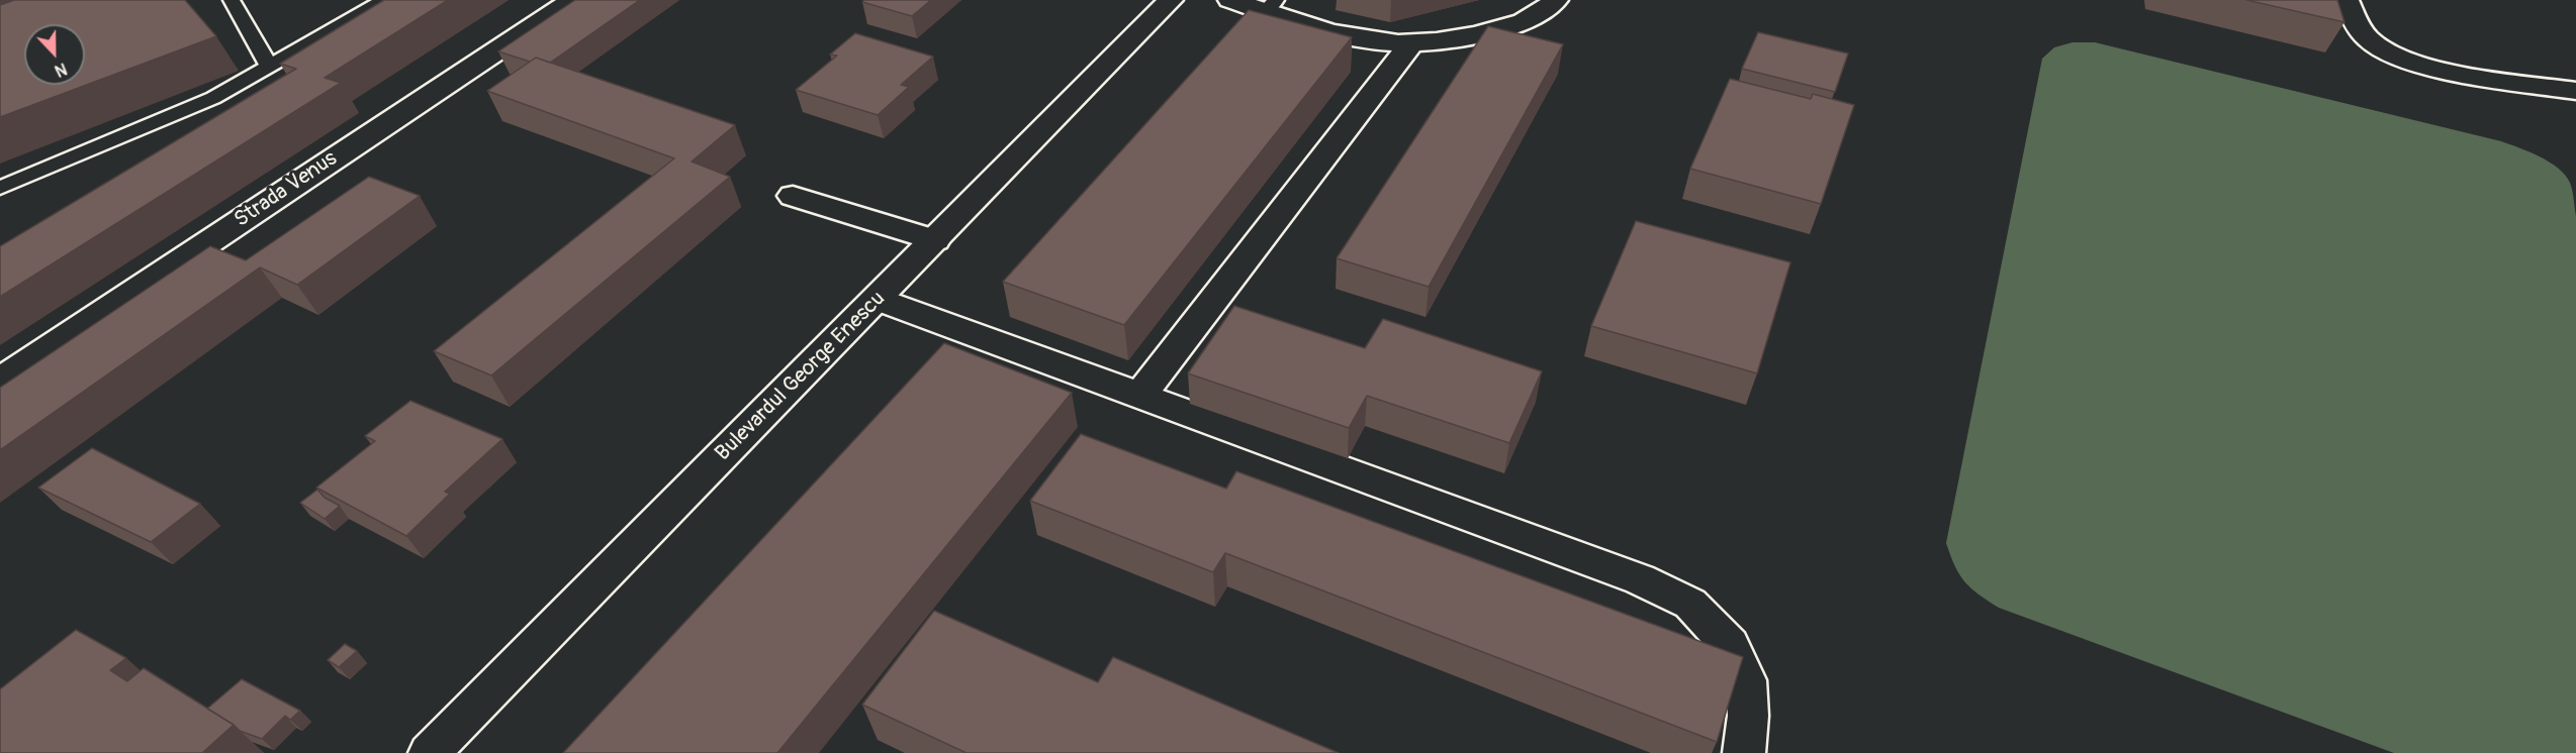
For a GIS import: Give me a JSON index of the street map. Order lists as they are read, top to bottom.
{
  "streets": {
    "street": ["Strada Venus", "Bulevardul George Enescu"]
  },
  "north": "bottom"
}
